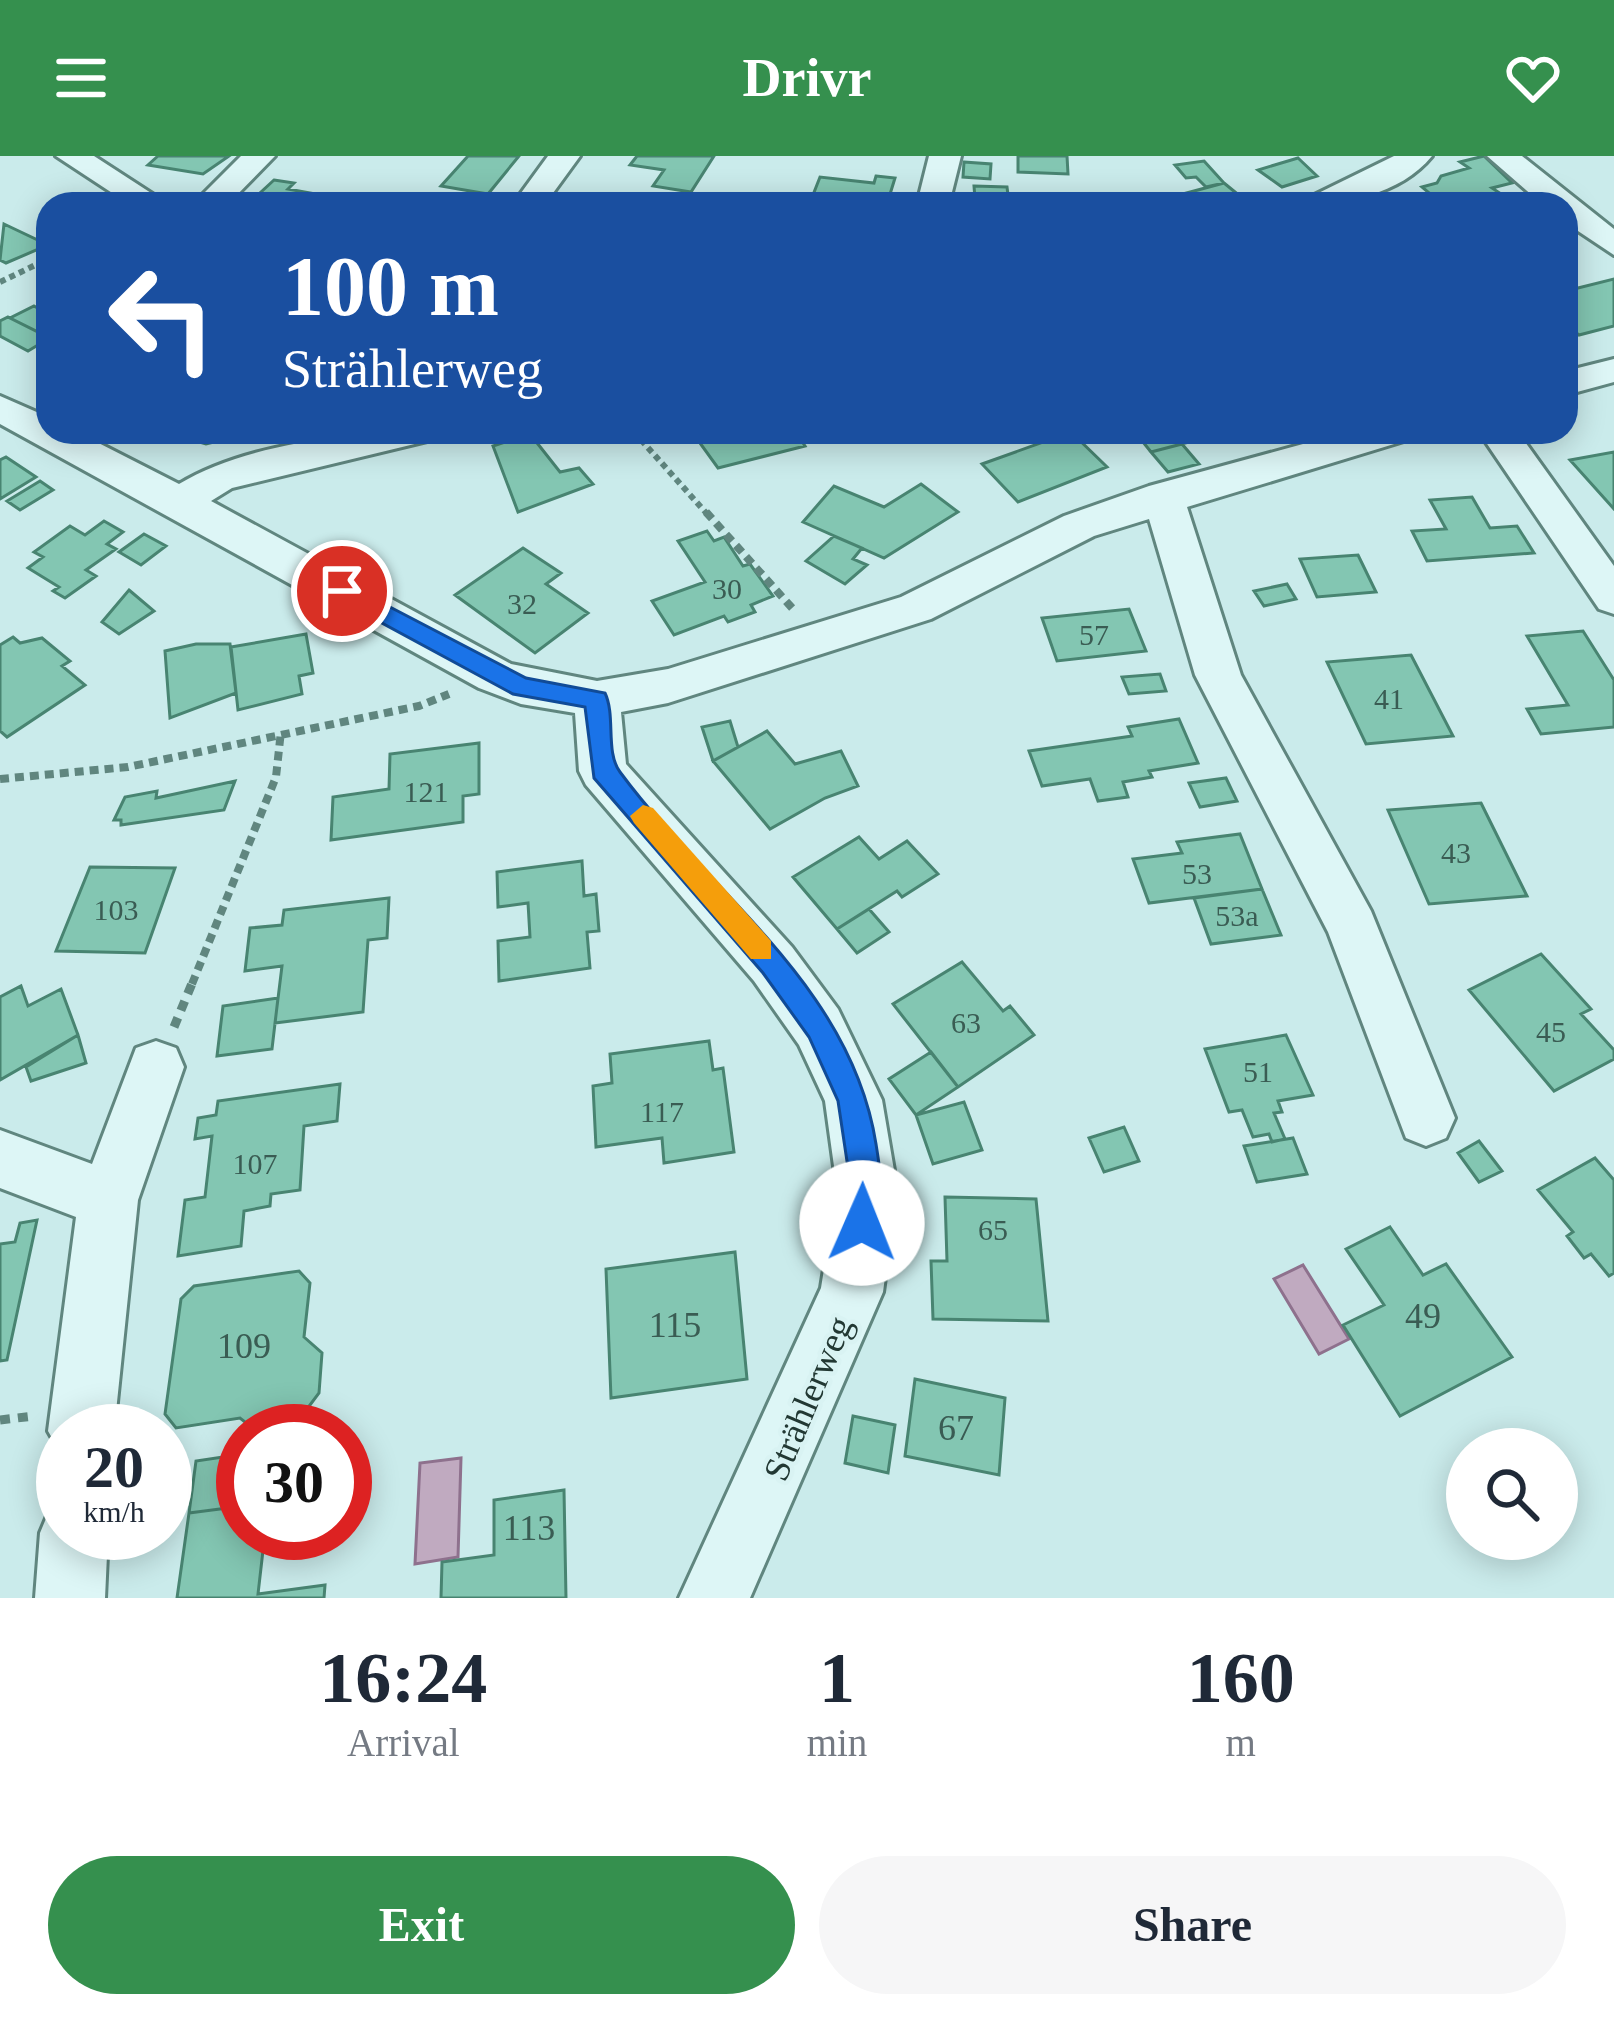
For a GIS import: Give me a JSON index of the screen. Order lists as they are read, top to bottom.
{
  "streets": {
    "street": ["Strählerweg"]
  },
  "house_numbers": [
    "30",
    "32",
    "57",
    "41",
    "121",
    "43",
    "53",
    "103",
    "53a",
    "63",
    "45",
    "51",
    "117",
    "107",
    "65",
    "49",
    "115",
    "109",
    "67",
    "113"
  ],
  "page": {
    "header": "Drivr",
    "turn": ["100 m", "Strählerweg"],
    "speed": "20 km/h",
    "limit": "30",
    "eta": [
      "16:24",
      "Arrival",
      "1",
      "min",
      "160",
      "m"
    ],
    "buttons": ["Exit", "Share"]
  }
}
